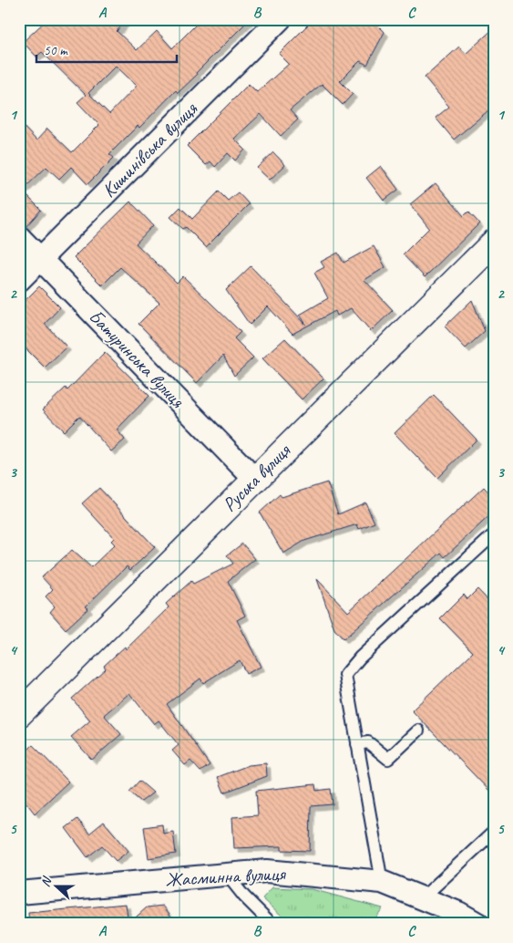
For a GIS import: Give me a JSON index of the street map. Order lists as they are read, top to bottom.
{
  "streets": {
    "main road": ["Руська вулиця"],
    "street": ["Кишинівська вулиця", "Батуринська вулиця", "Жасминна вулиця"]
  },
  "crossings": [
    ["Кишинівська вулиця", "Батуринська вулиця"],
    ["Батуринська вулиця", "Руська вулиця"]
  ],
  "scale_bar": "50 m",
  "north": "left",
  "grid": {
    "columns": ["A", "B", "C"],
    "rows": [
      "1",
      "2",
      "3",
      "4",
      "5"
    ]
  }
}
